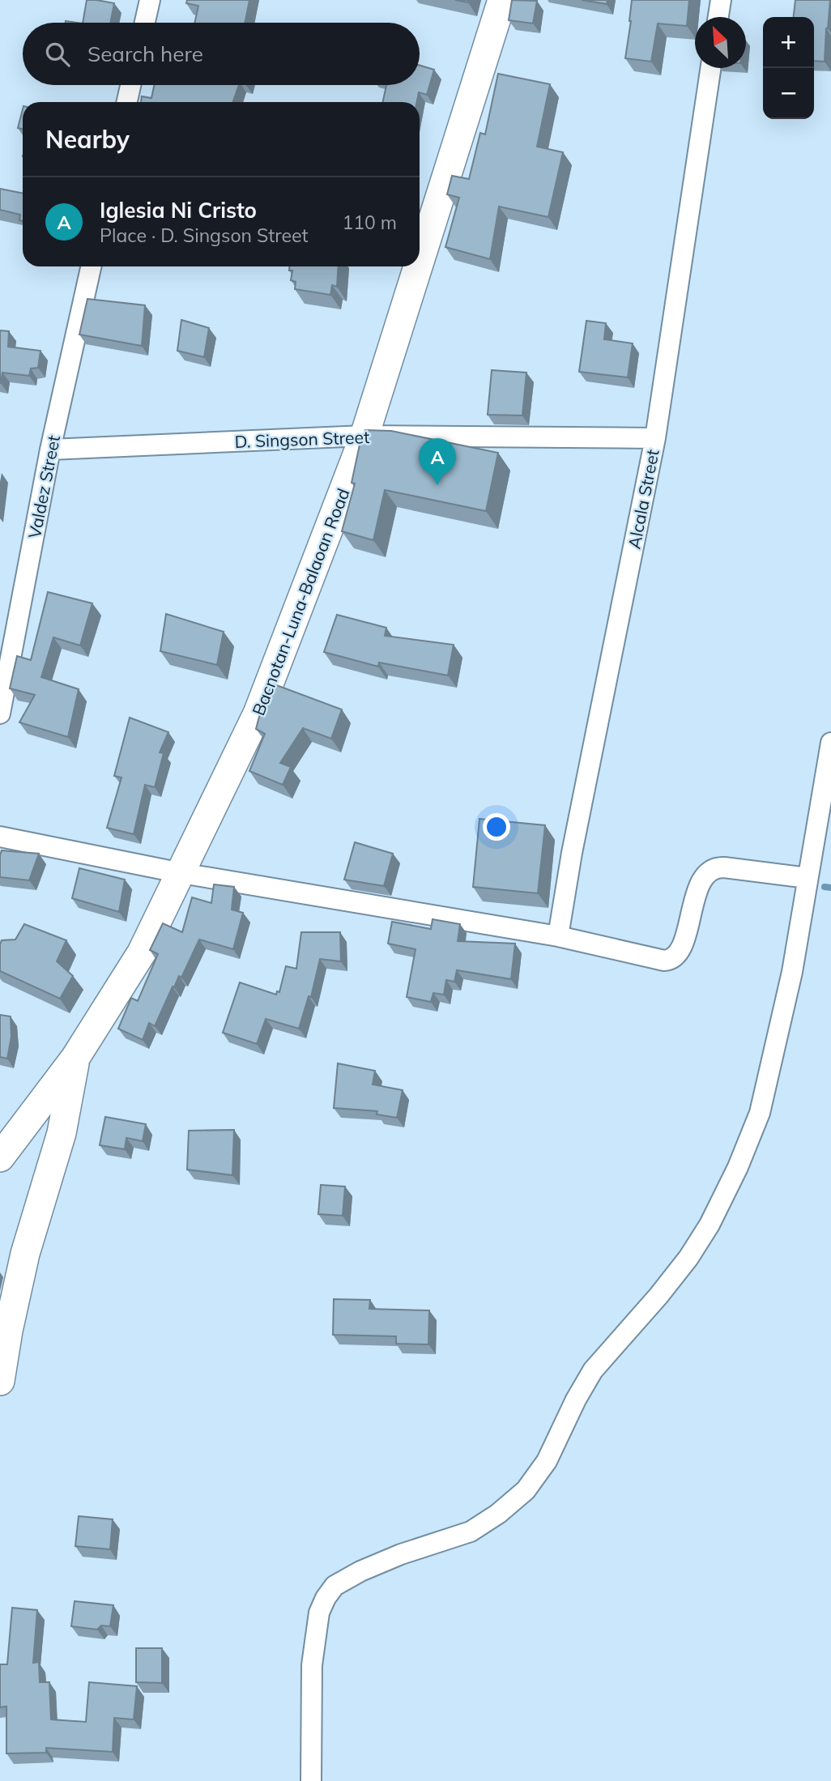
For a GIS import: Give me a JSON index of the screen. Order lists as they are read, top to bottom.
{
  "streets": {
    "main road": ["Bacnotan-Luna-Balaoan Road"],
    "street": ["D. Singson Street", "Valdez Street", "Alcala Street"]
  },
  "crossings": [
    ["D. Singson Street", "Valdez Street"],
    ["D. Singson Street", "Alcala Street"],
    ["D. Singson Street", "Bacnotan-Luna-Balaoan Road"]
  ],
  "north": "top left",
  "page": {
    "map_buttons": ["+", "−"],
    "search": "Search here",
    "heading": "Nearby",
    "list": [
      {
        "mark": "A",
        "name": "Iglesia Ni Cristo",
        "note": "Place · D. Singson Street",
        "value": "110 m"
      }
    ],
    "pins": "A"
  }
}
